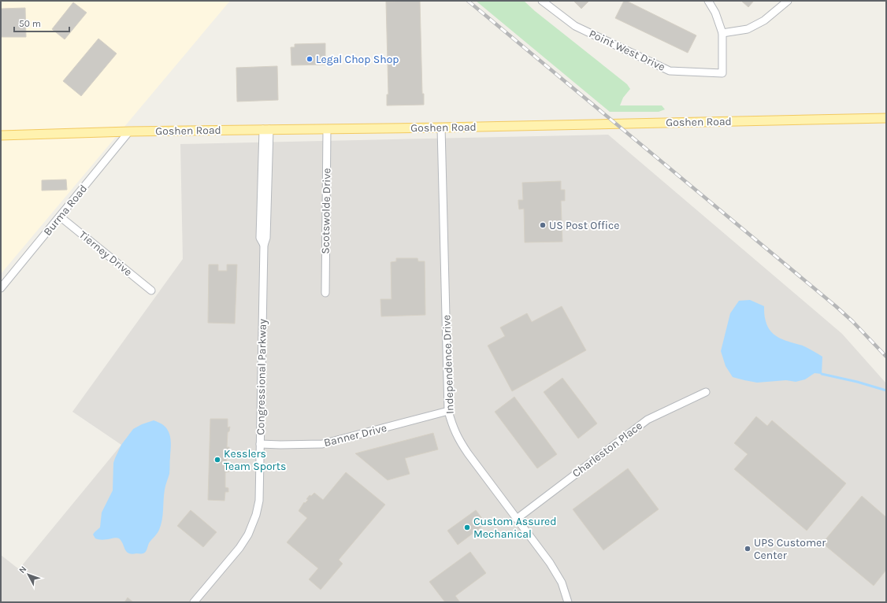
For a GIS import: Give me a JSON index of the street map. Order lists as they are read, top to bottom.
{
  "streets": {
    "main road": ["Goshen Road"],
    "street": [
      "Point West Drive",
      "Burma Road",
      "Scotswolde Drive",
      "Tierney Drive",
      "Independence Drive",
      "Congressional Parkway",
      "Banner Drive",
      "Charleston Place"
    ]
  },
  "crossings": [
    ["Goshen Road", "Burma Road"],
    ["Goshen Road", "Scotswolde Drive"],
    ["Goshen Road", "Independence Drive"],
    ["Goshen Road", "Congressional Parkway"],
    ["Burma Road", "Tierney Drive"],
    ["Independence Drive", "Banner Drive"],
    ["Independence Drive", "Charleston Place"],
    ["Congressional Parkway", "Banner Drive"]
  ],
  "places": [
    "Legal Chop Shop",
    "US Post Office",
    "Kesslers Team Sports",
    "Custom Assured Mechanical",
    "UPS Customer Center"
  ],
  "scale_bar": "50 m",
  "north": "top left"
}
